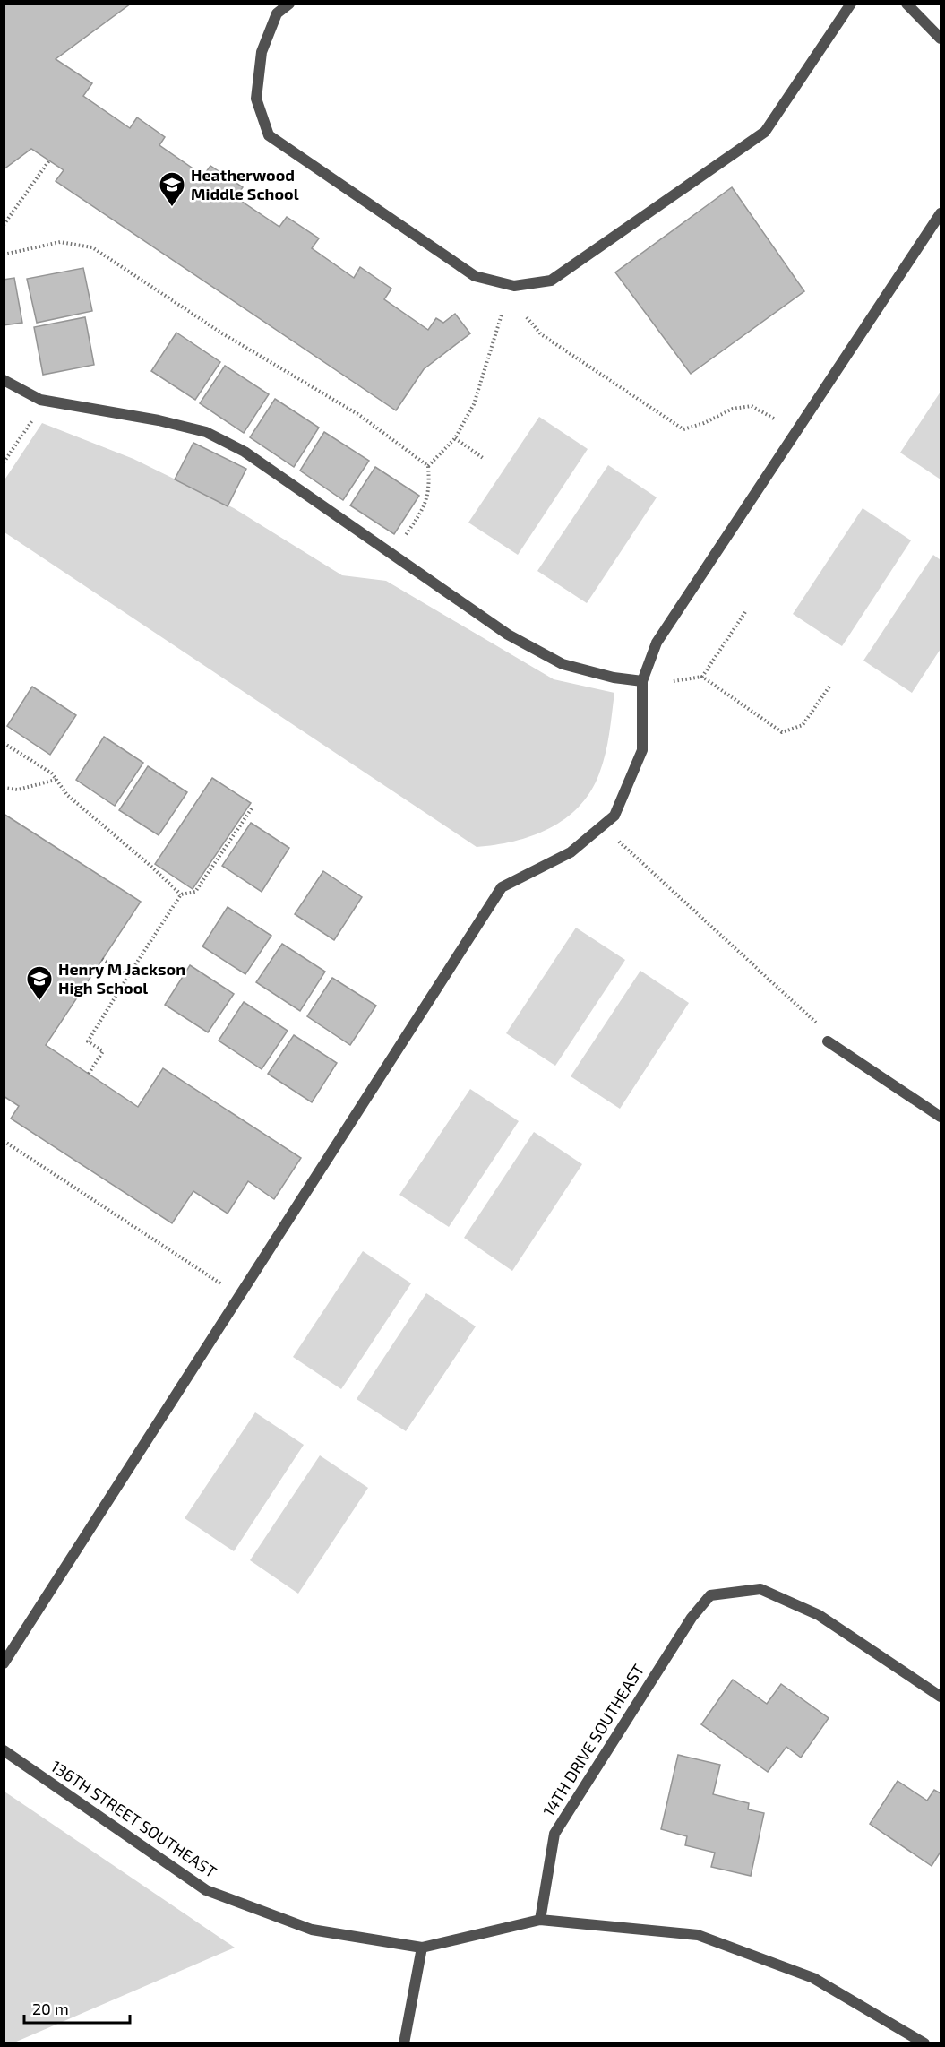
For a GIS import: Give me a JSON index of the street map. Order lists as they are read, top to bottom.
{
  "streets": {
    "street": ["14TH DRIVE SOUTHEAST", "136TH STREET SOUTHEAST"]
  },
  "crossings": [
    ["14TH DRIVE SOUTHEAST", "136TH STREET SOUTHEAST"]
  ],
  "places": {
    "school or university": ["Heatherwood Middle School", "Henry M Jackson High School"]
  },
  "scale_bar": "20 m"
}
